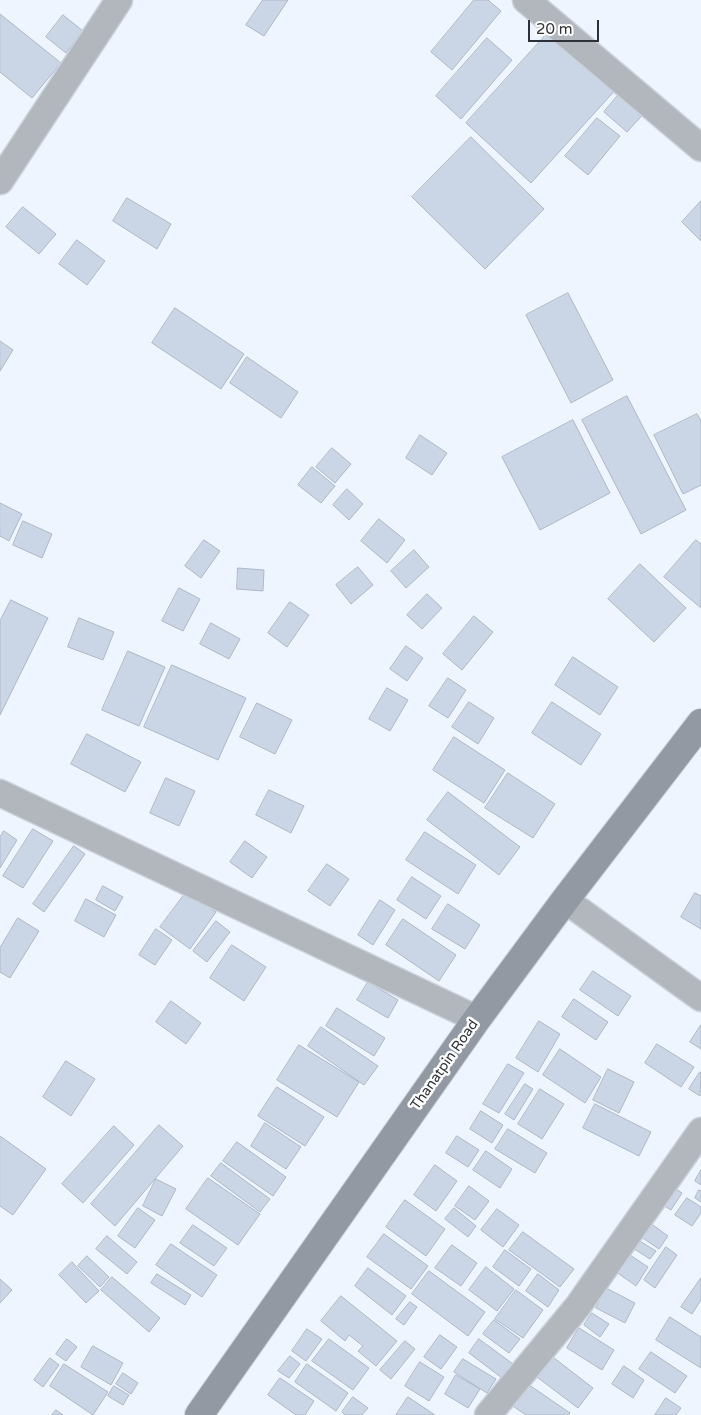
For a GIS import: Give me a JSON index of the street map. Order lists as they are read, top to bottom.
{
  "streets": {
    "main road": ["Thanatpin Road"]
  },
  "scale_bar": "20 m"
}
